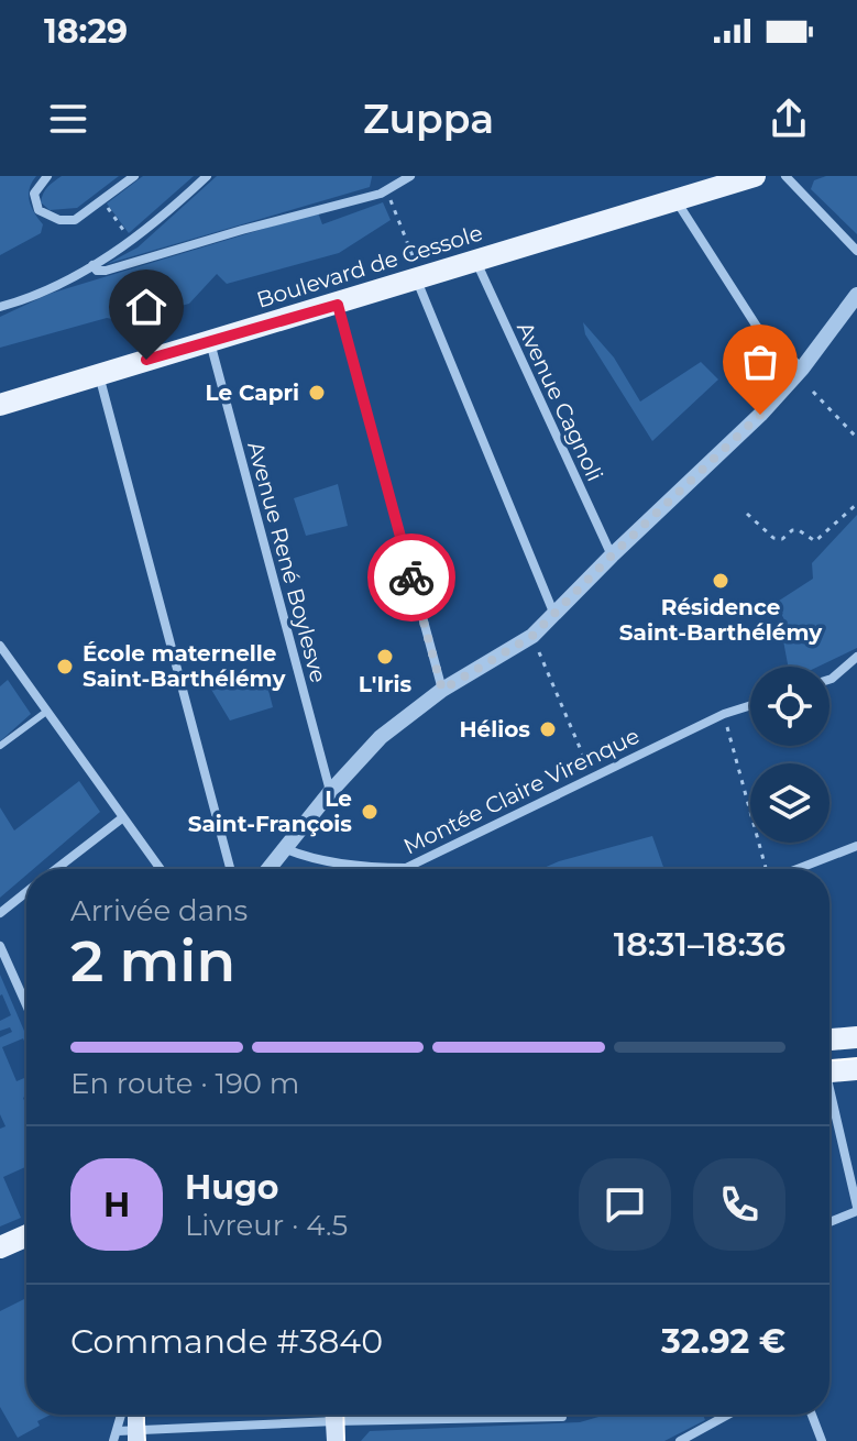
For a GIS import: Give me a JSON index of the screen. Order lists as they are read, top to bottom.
{
  "streets": {
    "main road": ["Boulevard de Cessole"],
    "street": ["Avenue Cagnoli", "Avenue René Boylesve", "Montée Claire Virenque"]
  },
  "crossings": [
    ["Boulevard de Cessole", "Avenue Cagnoli"],
    ["Boulevard de Cessole", "Avenue René Boylesve"]
  ],
  "places": [
    "Le Capri",
    "Résidence Saint-Barthélémy",
    "L'Iris",
    "École maternelle Saint-Barthélémy",
    "Hélios",
    "Le Saint-François"
  ],
  "page": {
    "status": "18:29",
    "header": "Zuppa",
    "heading": ["2 min", "Arrivée dans", "18:31–18:36"],
    "panel": [
      "Hugo",
      "Livreur · 4.5",
      "Commande #3840",
      "32.92 €"
    ],
    "bar": "En route · 190 m",
    "round": "H"
  }
}
